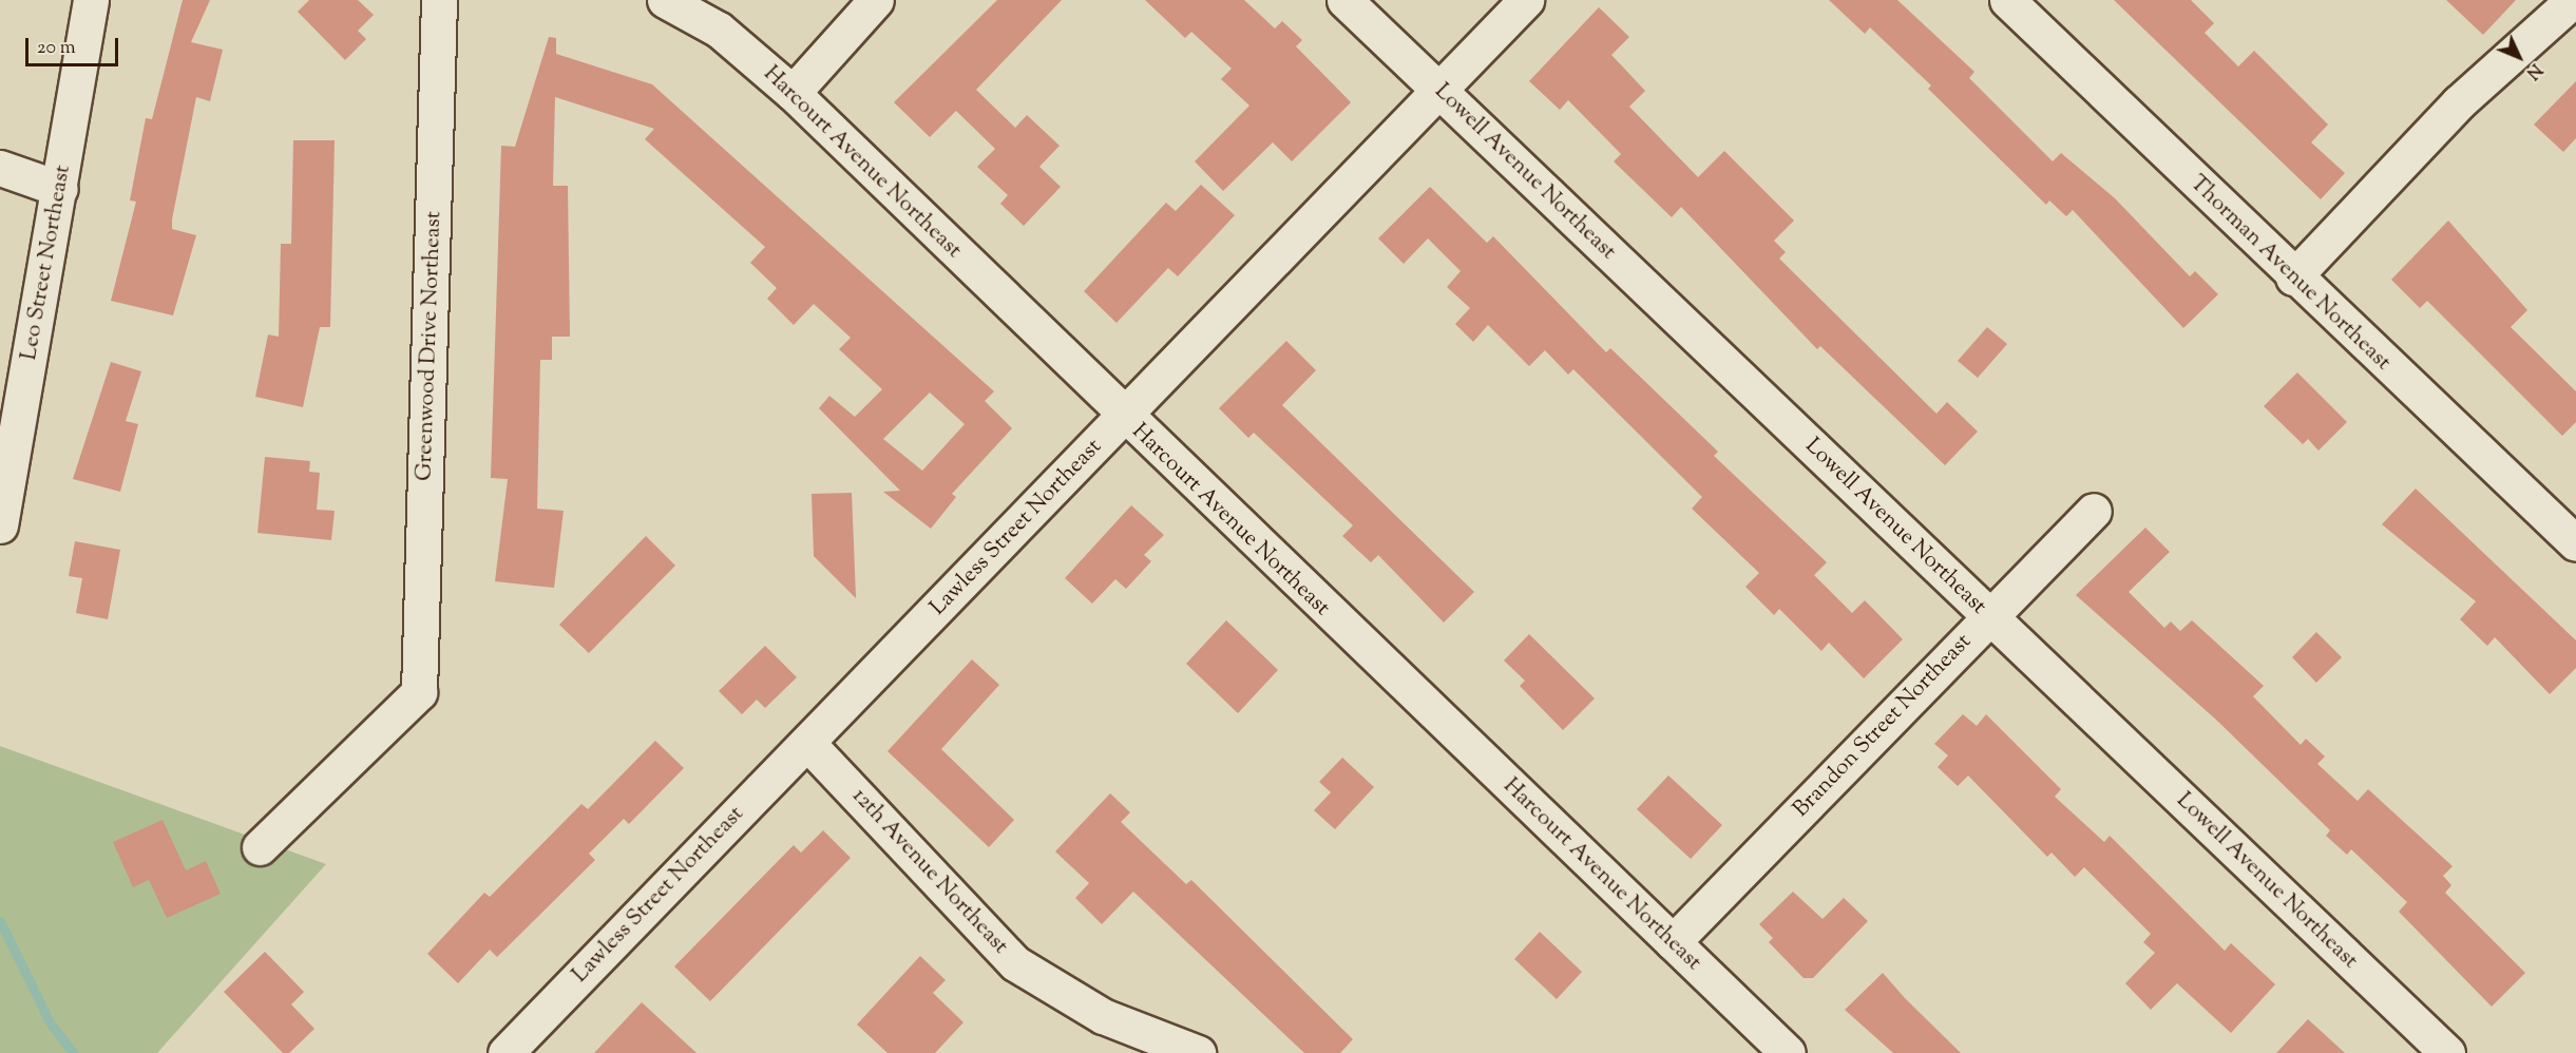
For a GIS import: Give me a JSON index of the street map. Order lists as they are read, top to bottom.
{
  "streets": {
    "street": [
      "Harcourt Avenue Northeast",
      "Lowell Avenue Northeast",
      "Leo Street Northeast",
      "Thorman Avenue Northeast",
      "Greenwood Drive Northeast",
      "Lawless Street Northeast",
      "Brandon Street Northeast",
      "12th Avenue Northeast"
    ]
  },
  "crossings": [
    ["Harcourt Avenue Northeast", "Lawless Street Northeast"],
    ["Harcourt Avenue Northeast", "Brandon Street Northeast"],
    ["Lowell Avenue Northeast", "Lawless Street Northeast"],
    ["Lowell Avenue Northeast", "Brandon Street Northeast"],
    ["Lawless Street Northeast", "12th Avenue Northeast"]
  ],
  "scale_bar": "20 m",
  "north": "bottom right"
}
